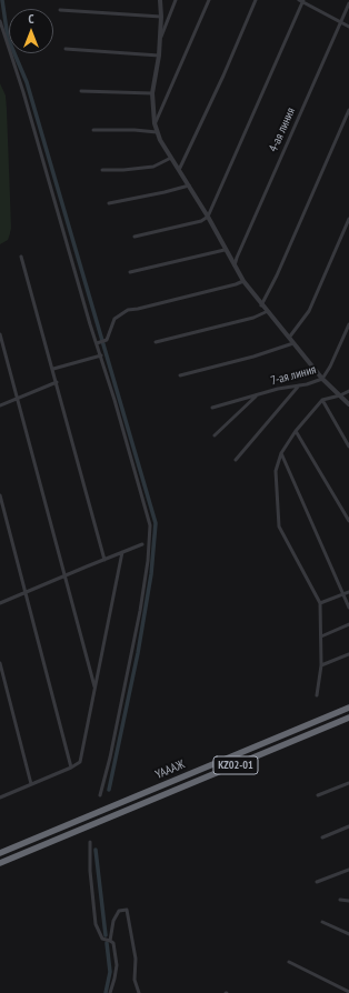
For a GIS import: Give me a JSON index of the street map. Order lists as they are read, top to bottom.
{
  "streets": {
    "highway": ["KZ02-01", "ҮАААЖ"],
    "street": ["4-ая линия", "7-ая линия"]
  },
  "north": "top"
}
